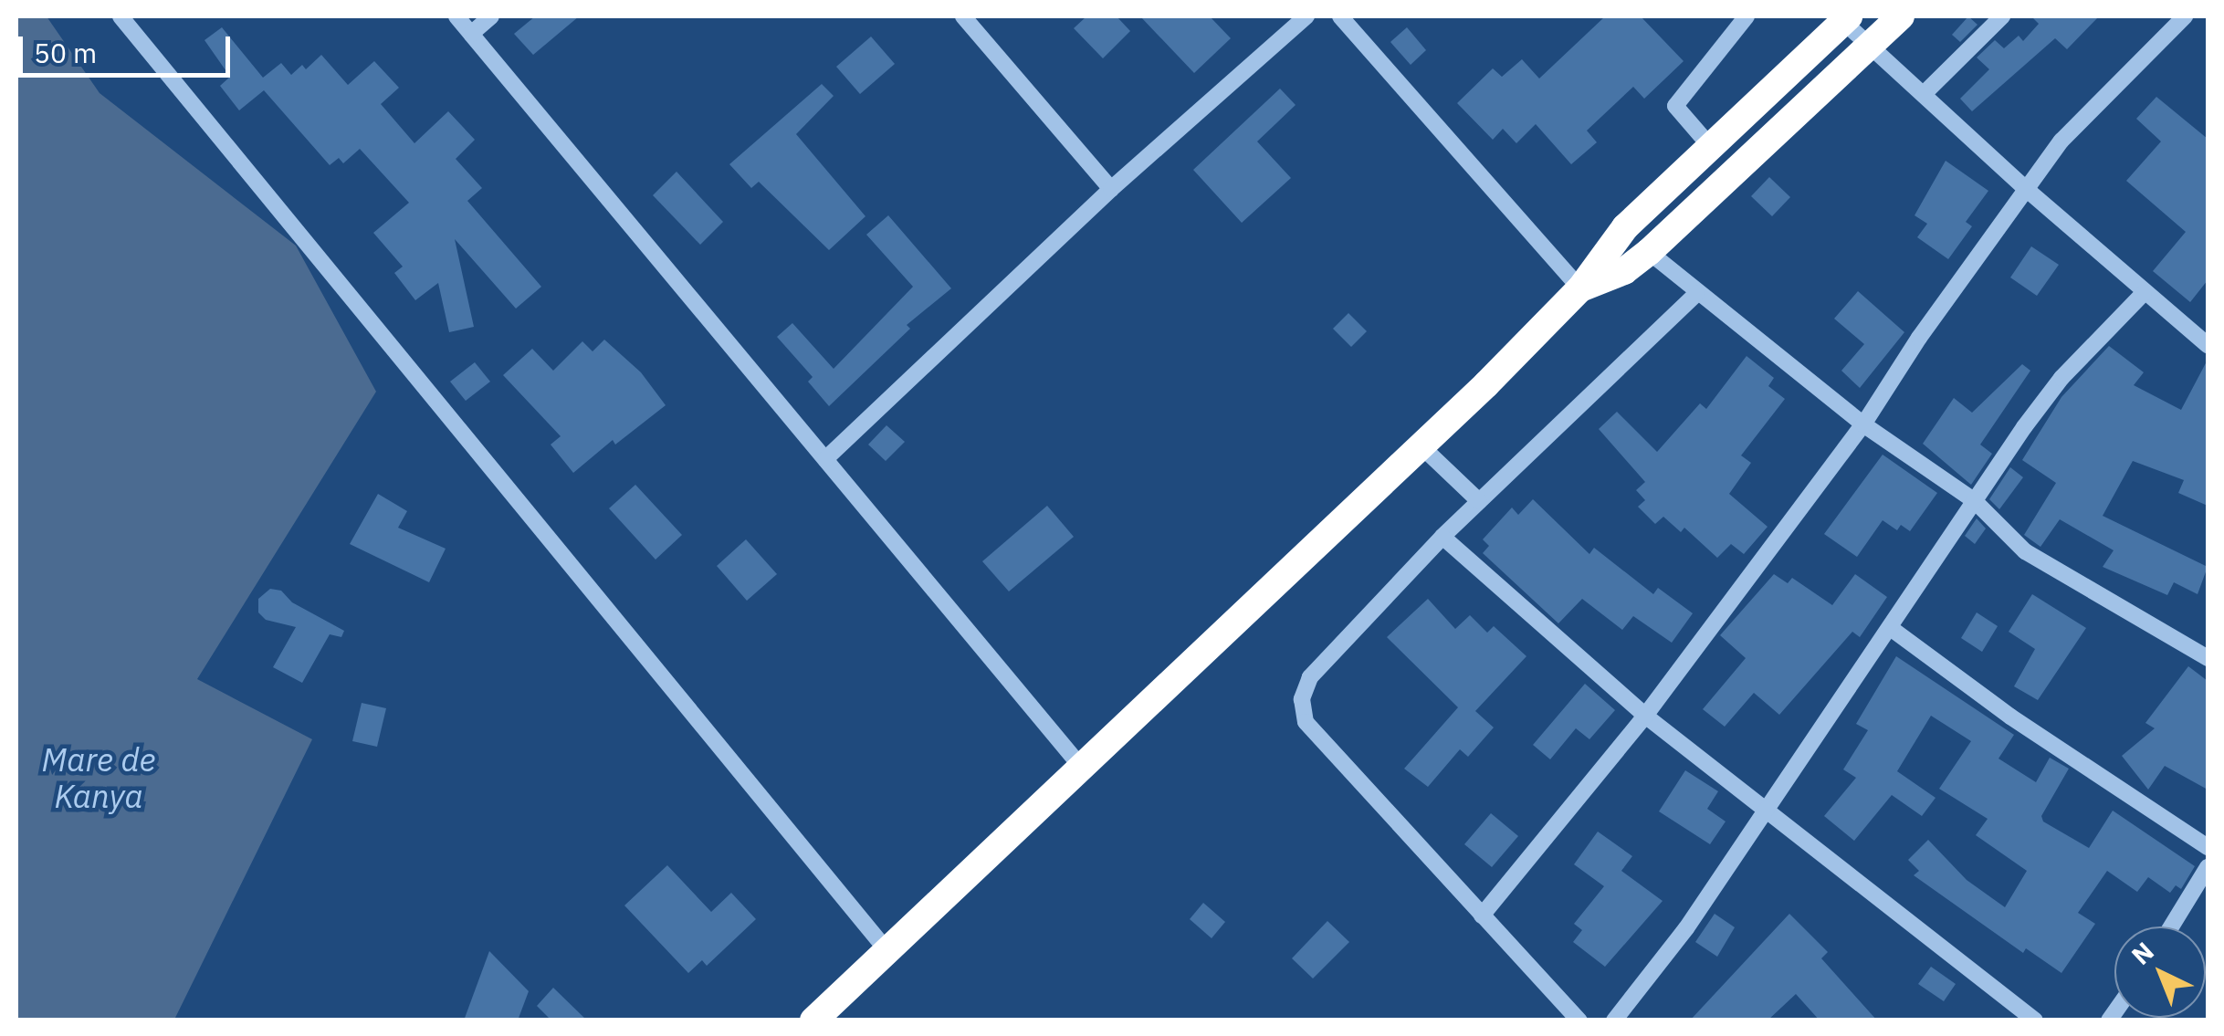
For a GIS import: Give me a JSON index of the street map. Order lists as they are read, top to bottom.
{
  "water": ["Mare de Kanya"],
  "scale_bar": "50 m",
  "north": "top left"
}
